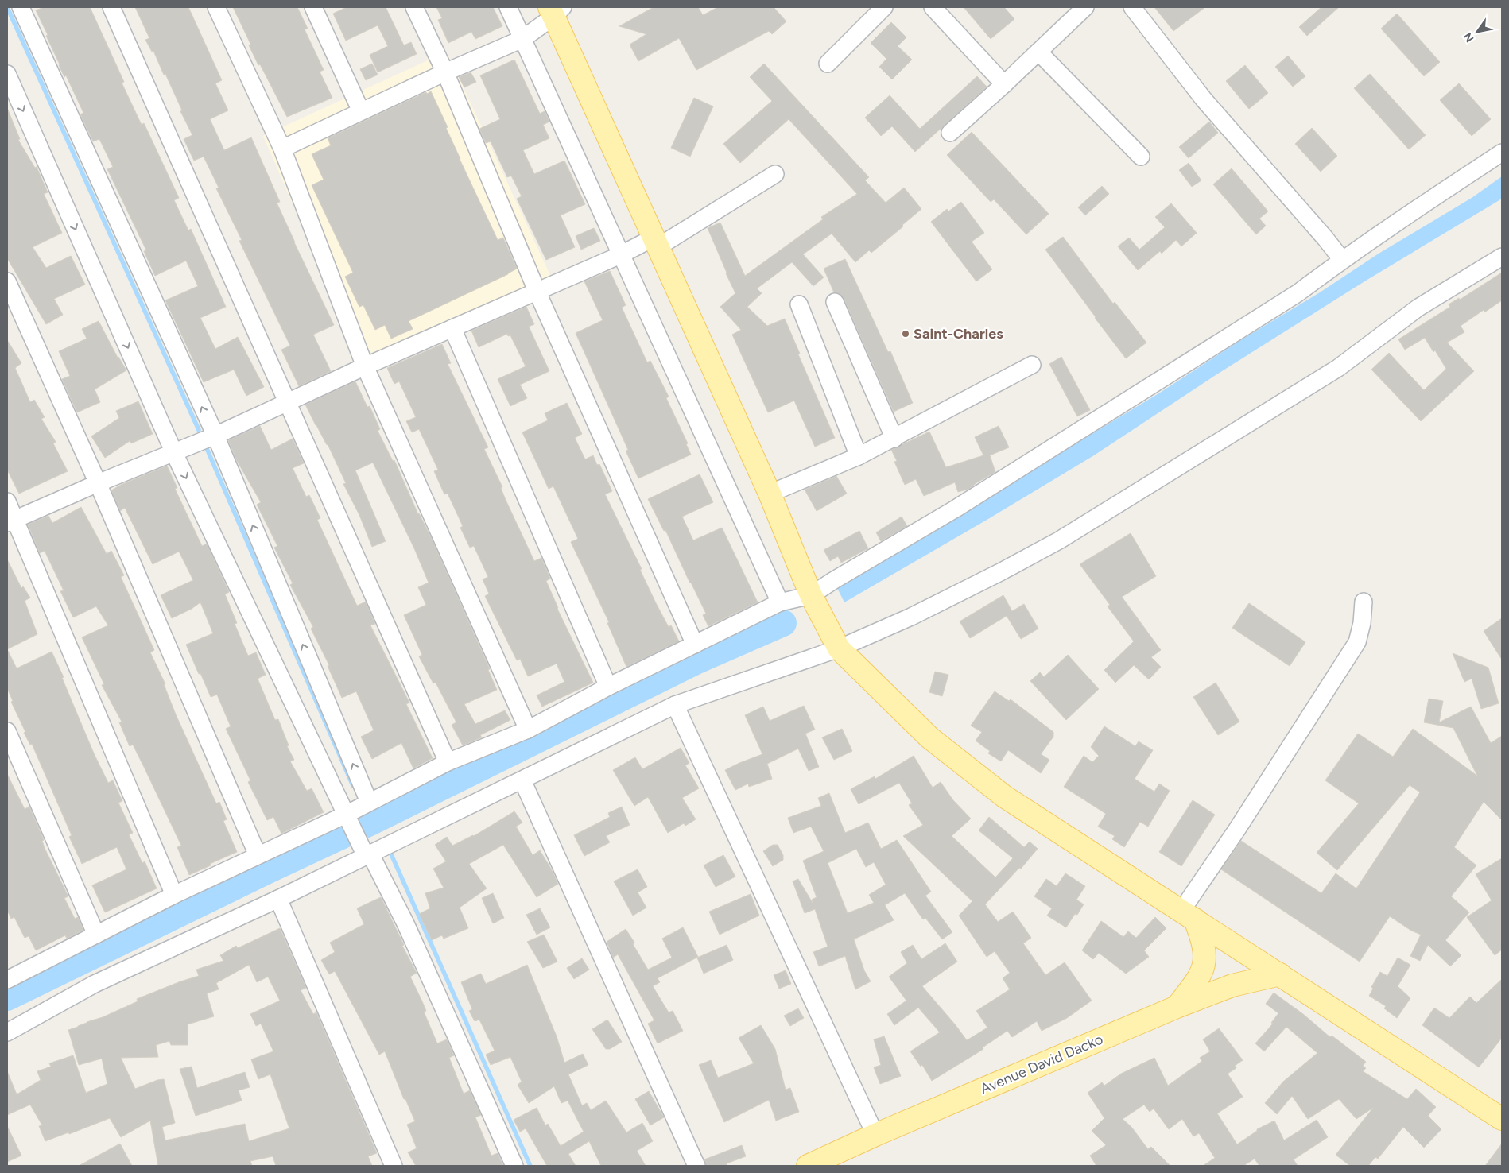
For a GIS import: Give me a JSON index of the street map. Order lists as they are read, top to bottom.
{
  "streets": {
    "main road": ["Avenue David Dacko"]
  },
  "places": ["Saint-Charles"],
  "north": "bottom left"
}
